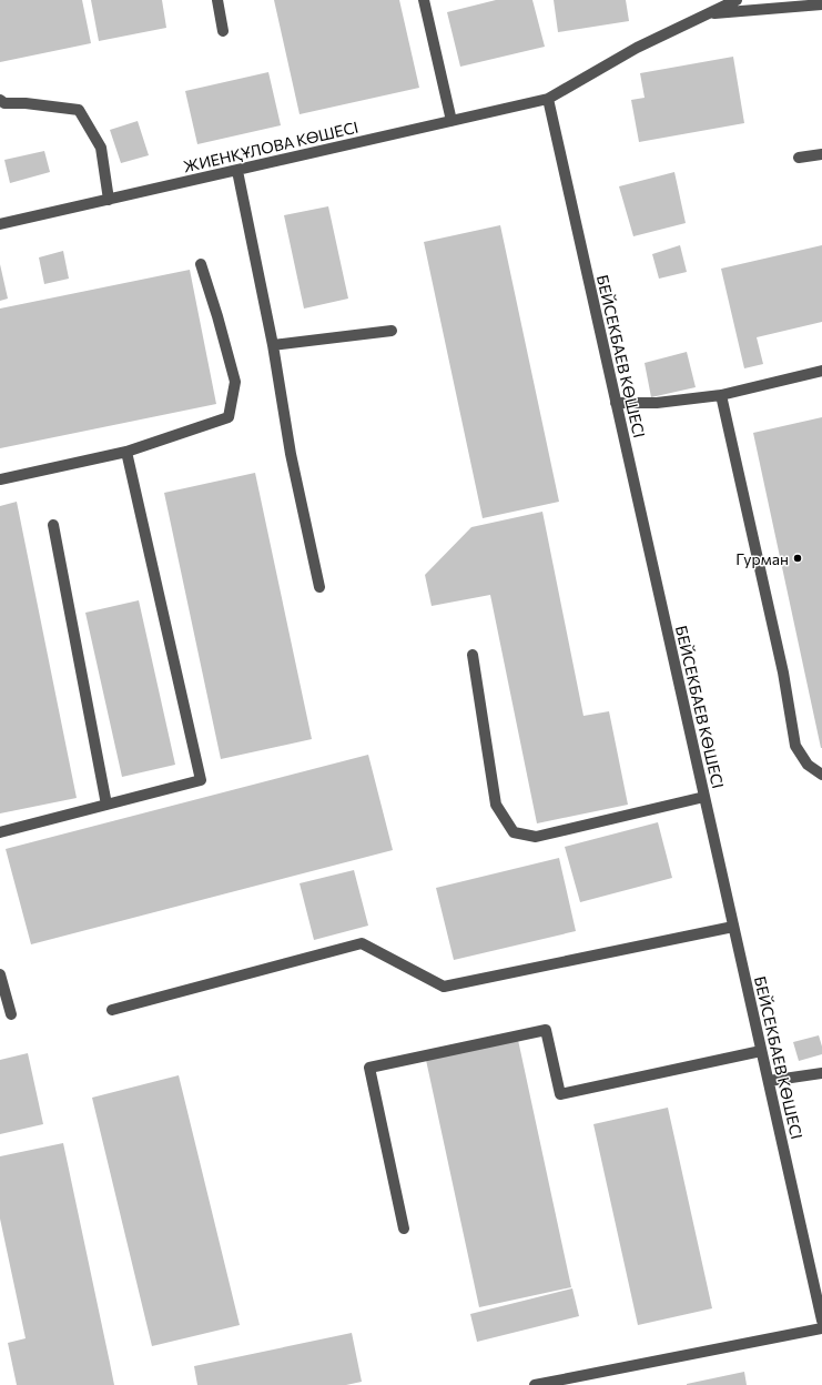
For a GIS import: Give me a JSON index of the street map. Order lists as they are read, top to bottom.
{
  "streets": {
    "street": ["ЖИЕНҚҰЛОВА КӨШЕСІ", "БЕЙСЕКБАЕВ КӨШЕСІ"]
  },
  "crossings": [
    ["ЖИЕНҚҰЛОВА КӨШЕСІ", "БЕЙСЕКБАЕВ КӨШЕСІ"]
  ],
  "places": ["Гурман"]
}
